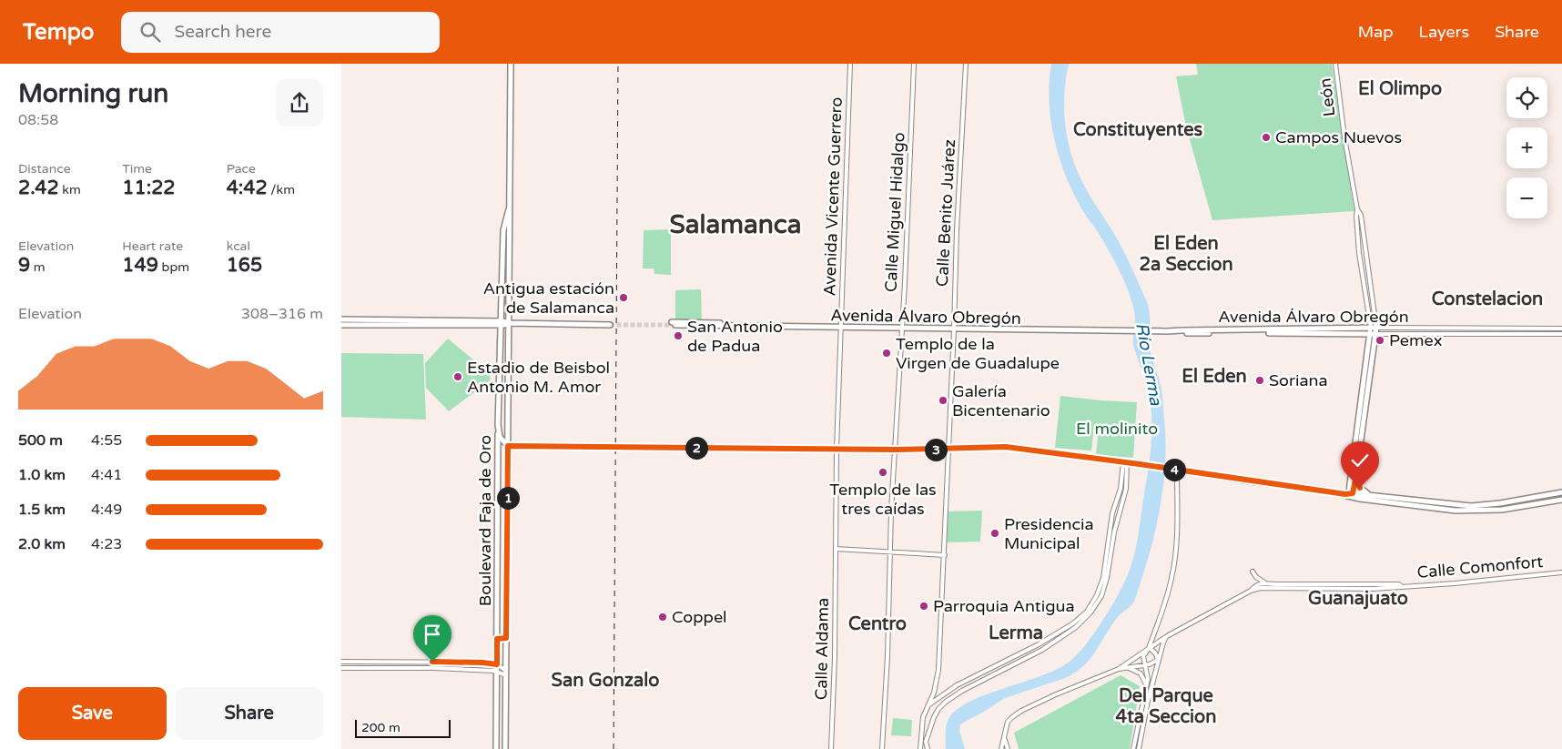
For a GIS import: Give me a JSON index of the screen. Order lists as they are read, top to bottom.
{
  "streets": {
    "main road": ["Avenida Álvaro Obregón", "Boulevard Faja de Oro"],
    "street": [
      "León",
      "Avenida Vicente Guerrero",
      "Calle Miguel Hidalgo",
      "Calle Benito Juárez",
      "Calle Comonfort",
      "Calle Aldama"
    ]
  },
  "crossings": [
    ["León", "Avenida Álvaro Obregón"],
    ["Avenida Vicente Guerrero", "Avenida Álvaro Obregón"],
    ["Avenida Vicente Guerrero", "Calle Aldama"],
    ["Calle Miguel Hidalgo", "Avenida Álvaro Obregón"],
    ["Calle Benito Juárez", "Avenida Álvaro Obregón"]
  ],
  "districts": [
    "El Olimpo",
    "Constituyentes",
    "Salamanca",
    "El Eden 2a Seccion",
    "Constelacion",
    "El Eden",
    "Guanajuato",
    "Centro",
    "Lerma",
    "San Gonzalo",
    "Del Parque 4ta Seccion"
  ],
  "water": ["Río Lerma"],
  "parks": ["El molinito"],
  "places": [
    "Campos Nuevos",
    "Antigua estación de Salamanca",
    "San Antonio de Padua",
    "Pemex",
    "Templo de la Virgen de Guadalupe",
    "Estadio de Beisbol Antonio M. Amor",
    "Soriana",
    "Galería Bicentenario",
    "Templo de las tres caídas",
    "Presidencia Municipal",
    "Parroquia Antigua",
    "Coppel"
  ],
  "scale_bar": "200 m",
  "page": {
    "header": "Tempo",
    "search": "Search here",
    "nav": ["Map", "Layers", "Share"],
    "heading": ["Morning run", "08:58"],
    "map_buttons": ["+", "−"],
    "stats": [
      ["Distance", "2.42 km"],
      ["Time", "11:22"],
      ["Pace", "4:42 /km"],
      ["Elevation", "9 m"],
      ["Heart rate", "149 bpm"],
      ["kcal", "165"]
    ],
    "chart": ["Elevation", "308–316 m"],
    "list": [
      {
        "name": "500 m",
        "note": "4:55"
      },
      {
        "name": "1.0 km",
        "note": "4:41"
      },
      {
        "name": "1.5 km",
        "note": "4:49"
      },
      {
        "name": "2.0 km",
        "note": "4:23"
      }
    ],
    "pins": [
      "2",
      "3",
      "4",
      "1"
    ],
    "buttons": ["Save", "Share"],
    "scale": "200 m"
  }
}
